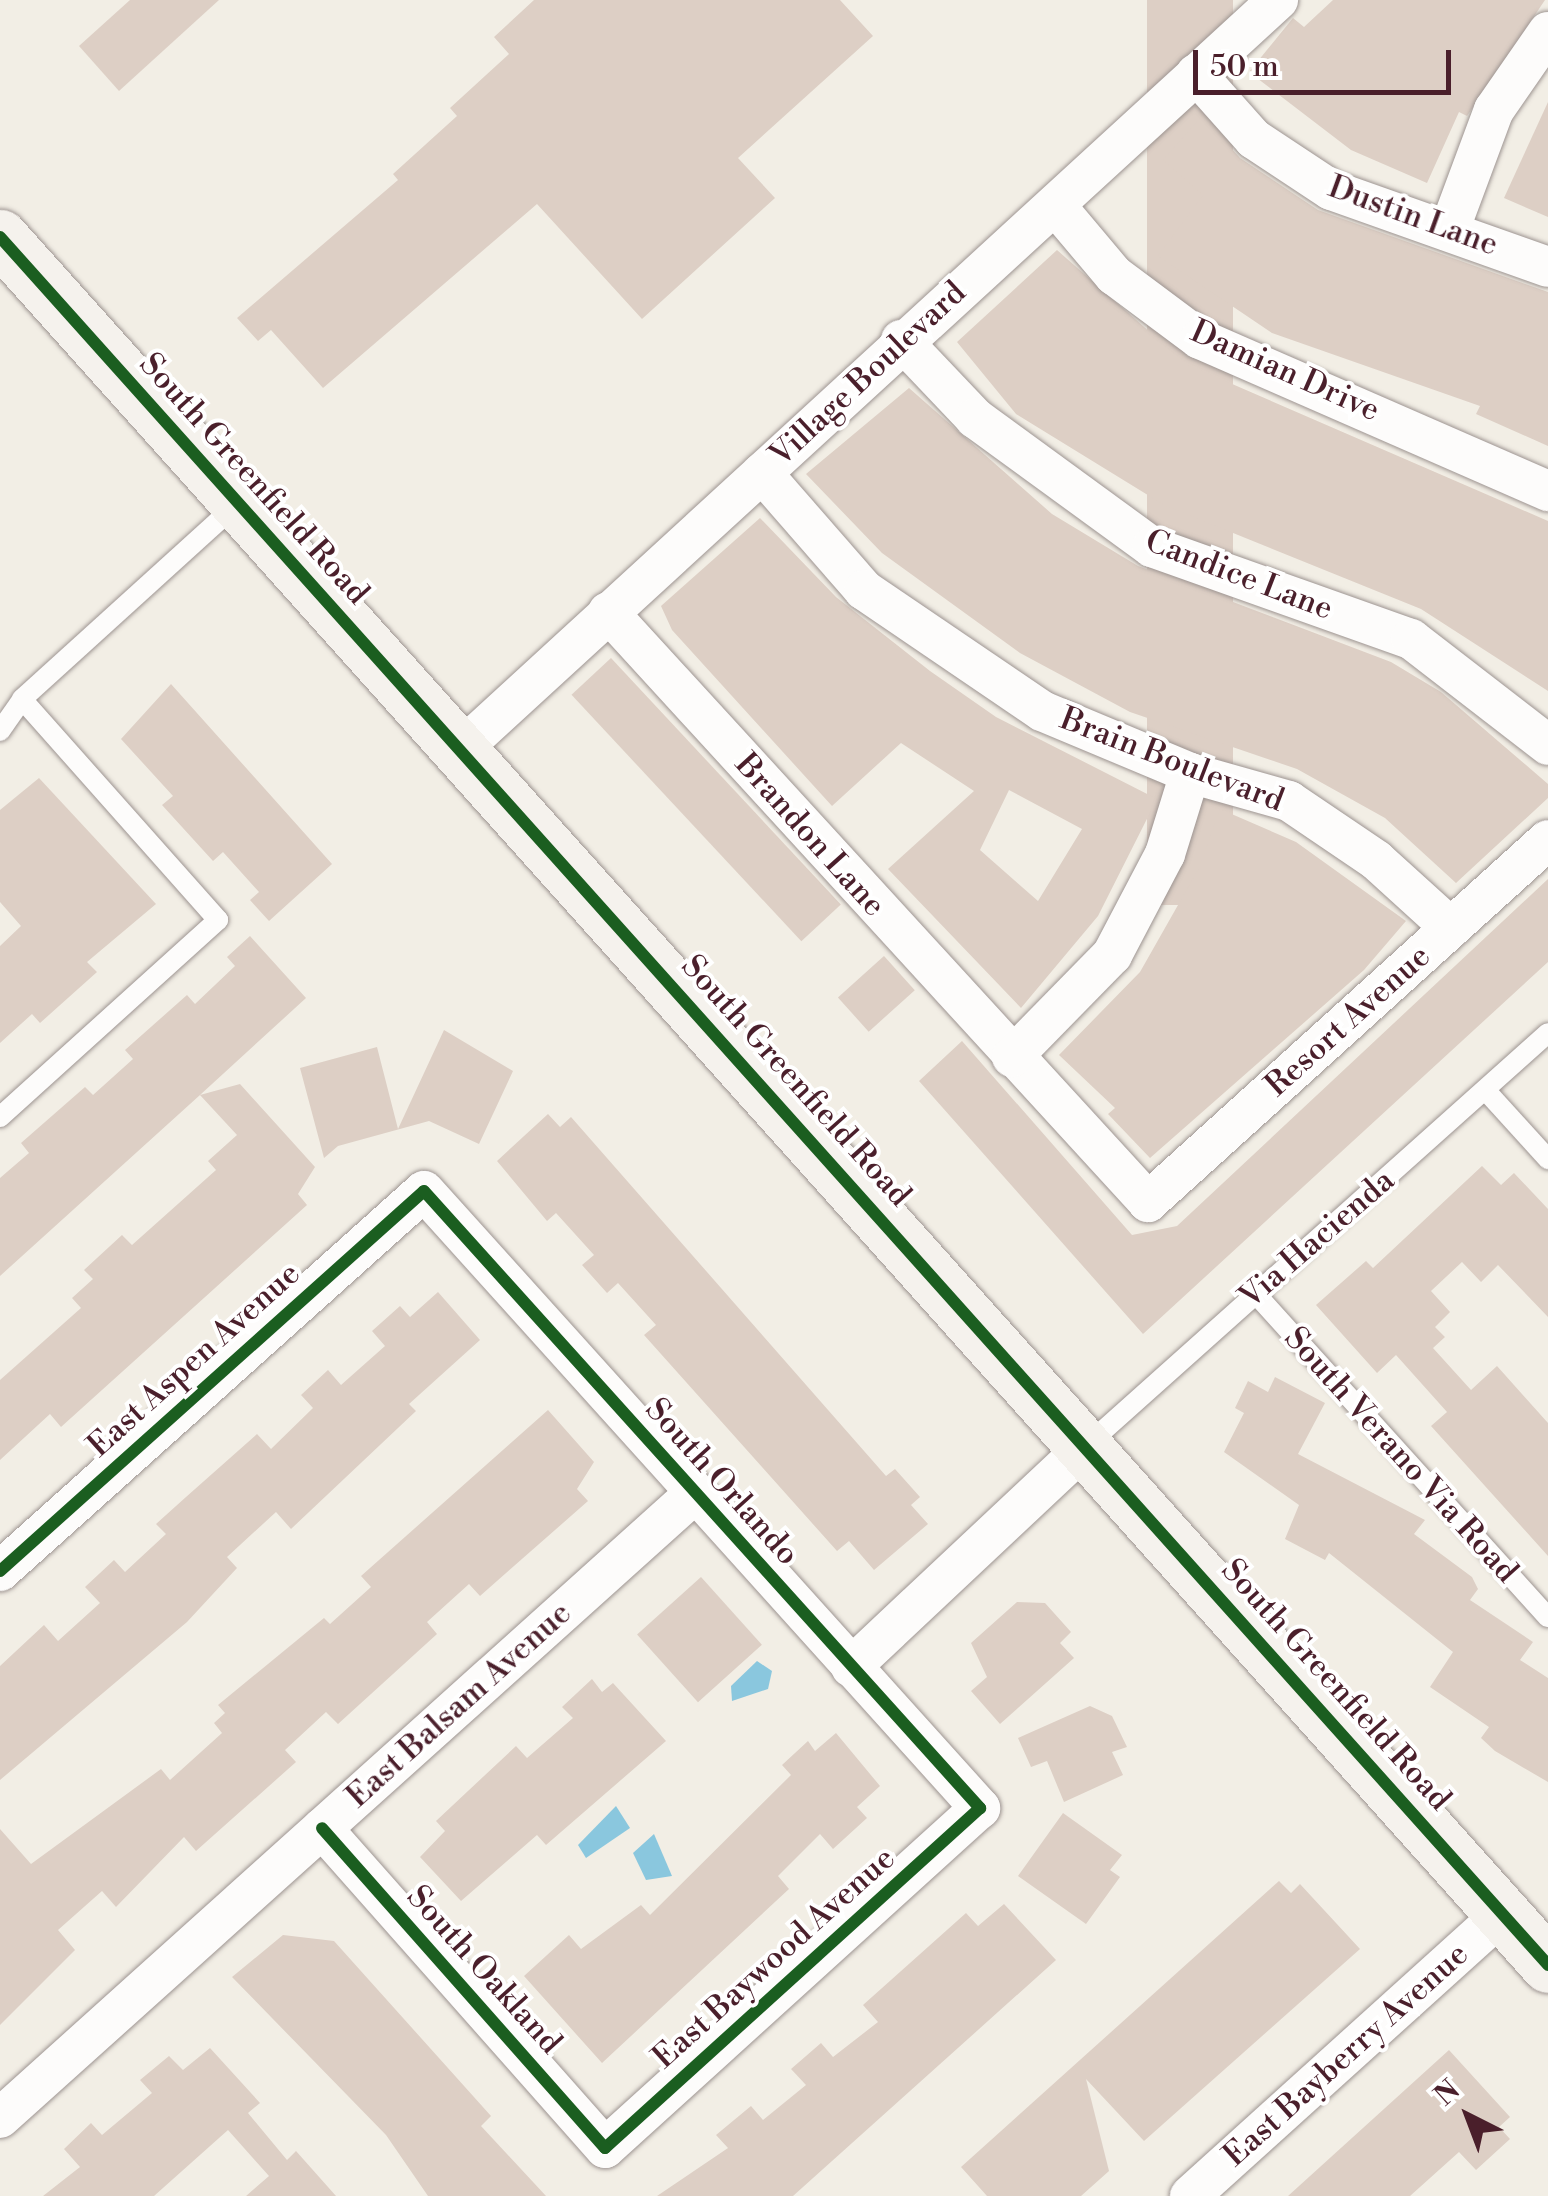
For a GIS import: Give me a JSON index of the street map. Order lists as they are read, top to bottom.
{
  "streets": {
    "main road": ["South Greenfield Road"],
    "street": [
      "Dustin Lane",
      "Damian Drive",
      "Village Boulevard",
      "Candice Lane",
      "Brain Boulevard",
      "Brandon Lane",
      "Resort Avenue",
      "East Aspen Avenue",
      "South Orlando",
      "East Balsam Avenue",
      "East Baywood Avenue",
      "South Oakland",
      "East Bayberry Avenue"
    ],
    "lane": ["Via Hacienda", "South Verano Via Road"]
  },
  "crossings": [
    ["Dustin Lane", "Village Boulevard"],
    ["Damian Drive", "Village Boulevard"],
    ["Village Boulevard", "South Greenfield Road"],
    ["Village Boulevard", "Candice Lane"],
    ["Village Boulevard", "Brain Boulevard"],
    ["Village Boulevard", "Brandon Lane"],
    ["South Greenfield Road", "Via Hacienda"],
    ["South Greenfield Road", "East Bayberry Avenue"],
    ["Brain Boulevard", "Resort Avenue"],
    ["Brandon Lane", "Resort Avenue"],
    ["Via Hacienda", "South Verano Via Road"],
    ["East Aspen Avenue", "South Orlando"],
    ["South Orlando", "East Balsam Avenue"],
    ["South Orlando", "East Baywood Avenue"],
    ["East Balsam Avenue", "South Oakland"],
    ["East Baywood Avenue", "South Oakland"]
  ],
  "scale_bar": "50 m",
  "north": "top left"
}
